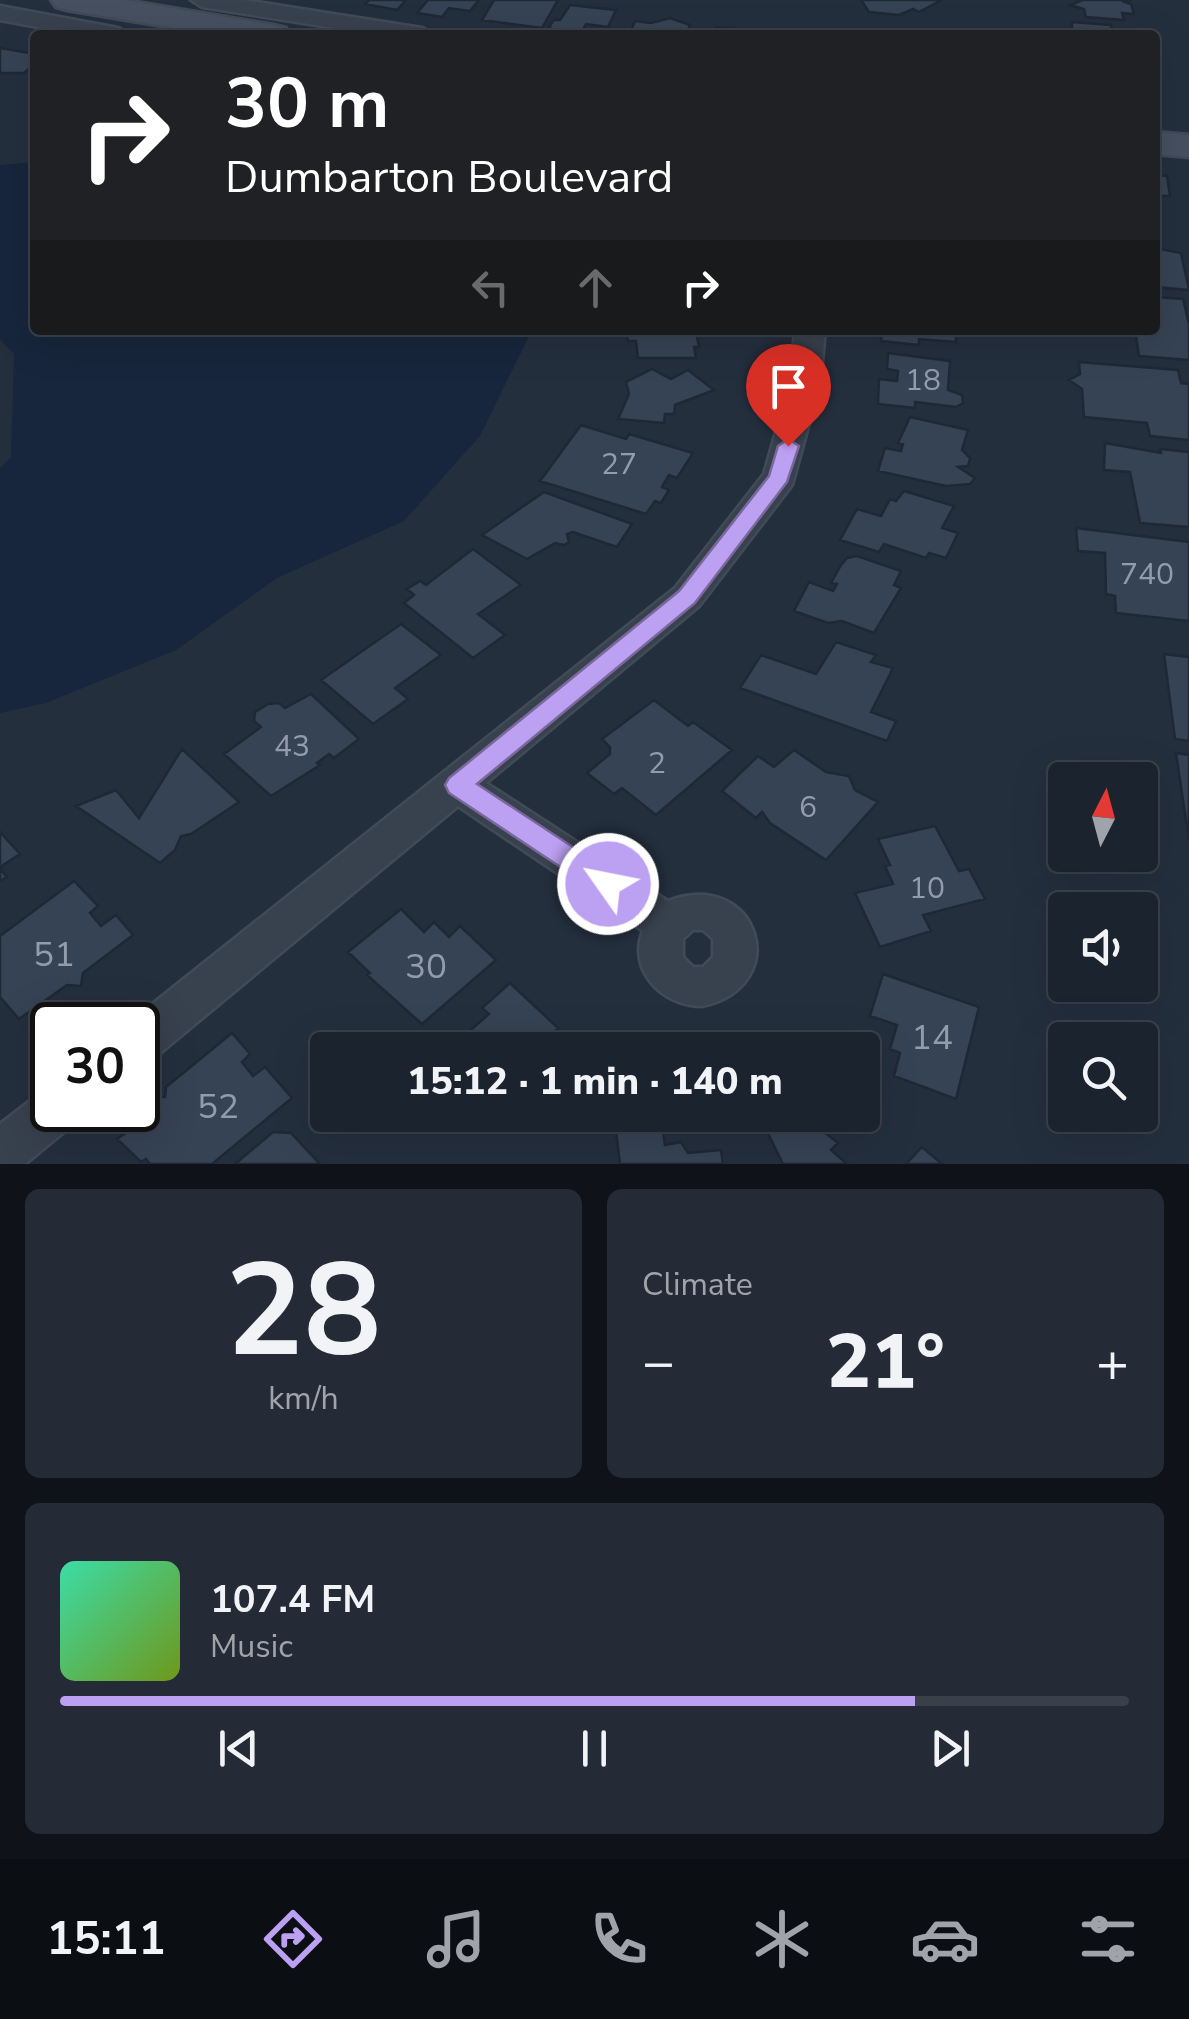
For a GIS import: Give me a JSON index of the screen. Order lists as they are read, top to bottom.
{
  "house_numbers": [
    "18",
    "27",
    "740",
    "43",
    "2",
    "6",
    "10",
    "51",
    "30",
    "14",
    "52"
  ],
  "north": "top",
  "page": {
    "turn": ["30 m", "Dumbarton Boulevard"],
    "limit": "30",
    "trip": "15:12 · 1 min · 140 m",
    "tile": [
      ["28", "km/h"],
      "Climate"
    ],
    "heat": ["−", "21°", "+"],
    "song": ["107.4 FM", "Music"],
    "tabs": "15:11"
  }
}
